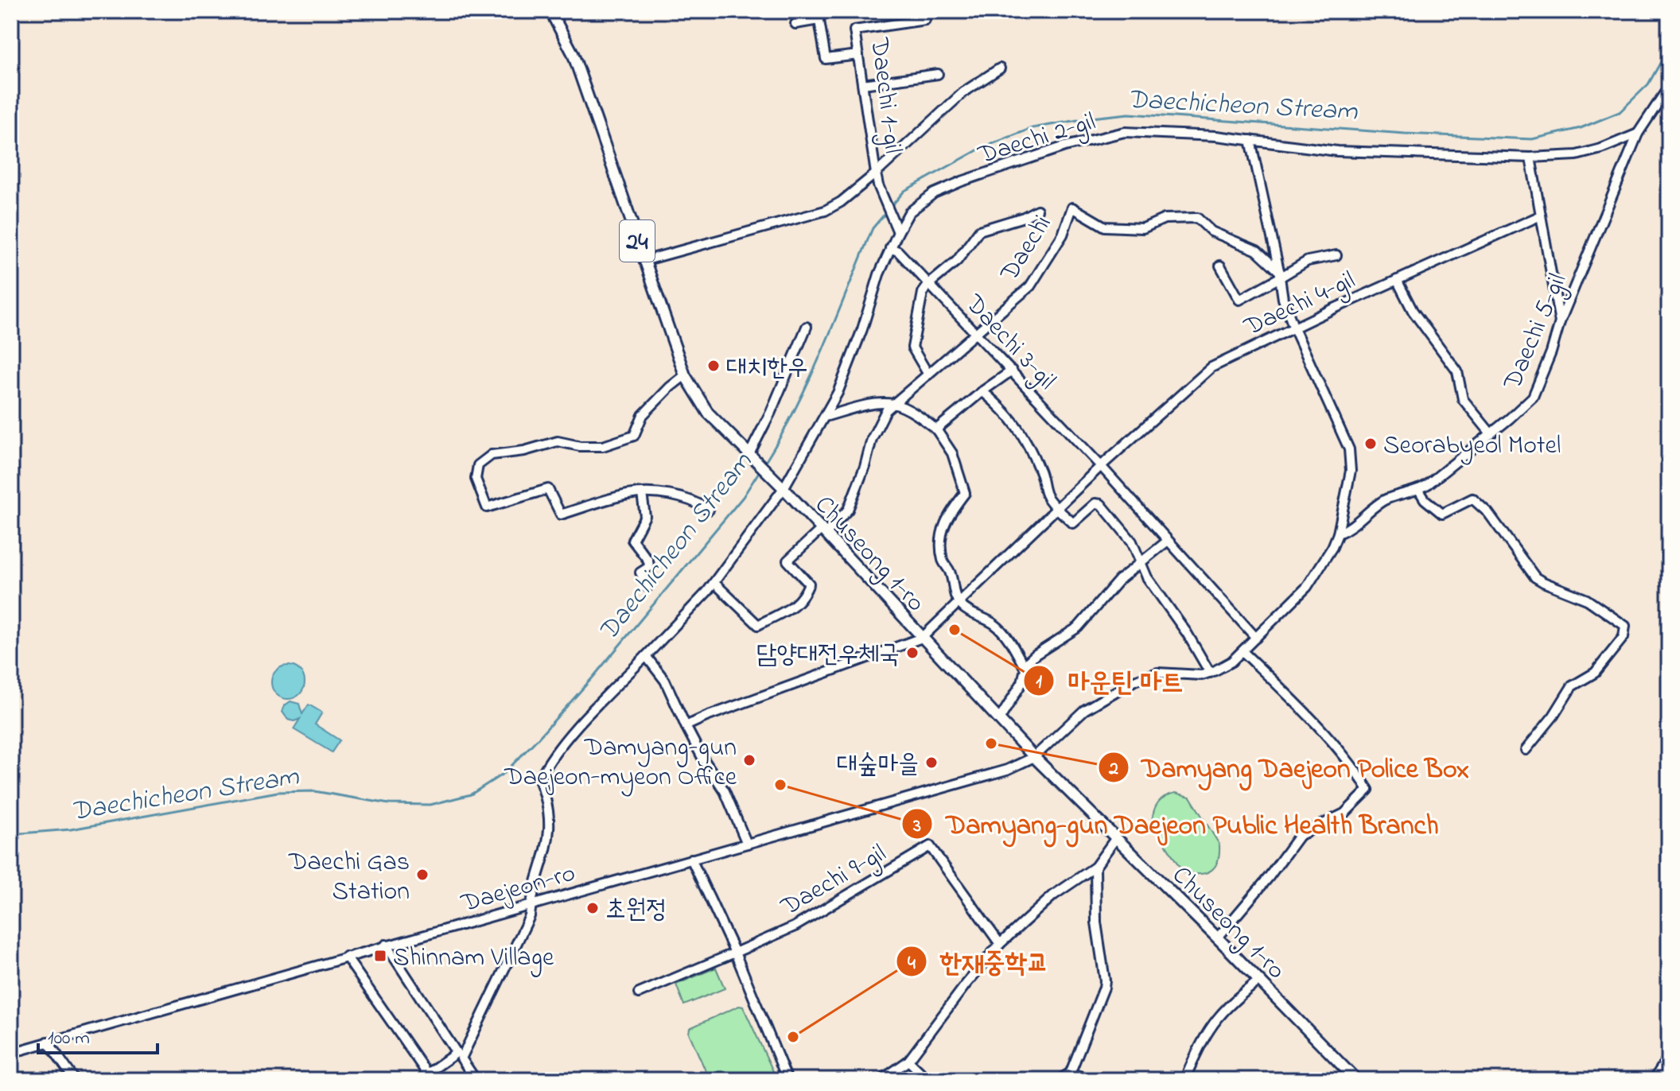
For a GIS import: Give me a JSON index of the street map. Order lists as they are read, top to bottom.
{
  "streets": {
    "main road": ["24", "Chuseong 1-ro"],
    "street": [
      "Daechi 1-gil",
      "Daechi 2-gil",
      "Daechi",
      "Daechi 4-gil",
      "Daechi 5-gil",
      "Daechi 3-gil",
      "Daechi 9-gil",
      "Daejeon-ro"
    ]
  },
  "crossings": [
    ["Daechi 1-gil", "24"],
    ["Daechi 2-gil", "24"],
    ["Daechi 2-gil", "Daechi"],
    ["Daechi 2-gil", "Daechi 5-gil"],
    ["Daechi 2-gil", "Daechi 3-gil"],
    ["Daechi 2-gil", "Chuseong 1-ro"],
    ["Daechi 2-gil", "Daejeon-ro"],
    ["24", "Chuseong 1-ro"],
    ["Daechi", "Daechi 3-gil"],
    ["Daechi", "Chuseong 1-ro"],
    ["Daechi 4-gil", "Daechi 3-gil"],
    ["Daechi 4-gil", "Chuseong 1-ro"],
    ["Daechi 5-gil", "Chuseong 1-ro"],
    ["Daechi 5-gil", "Daejeon-ro"],
    ["Chuseong 1-ro", "Daejeon-ro"]
  ],
  "water": ["Daechicheon Stream"],
  "places": {
    "other": [
      "대치한우",
      "Seorabyeol Motel",
      "마운틴 마트",
      "담양대전우체국",
      "Damyang Daejeon Police Box",
      "Damyang-gun Daejeon-myeon Office",
      "대숲마을",
      "Damyang-gun Daejeon Public Health Branch",
      "Daechi Gas Station",
      "초원정",
      "한재중학교"
    ],
    "transit": ["Shinnam Village"]
  },
  "scale_bar": "100 m"
}
